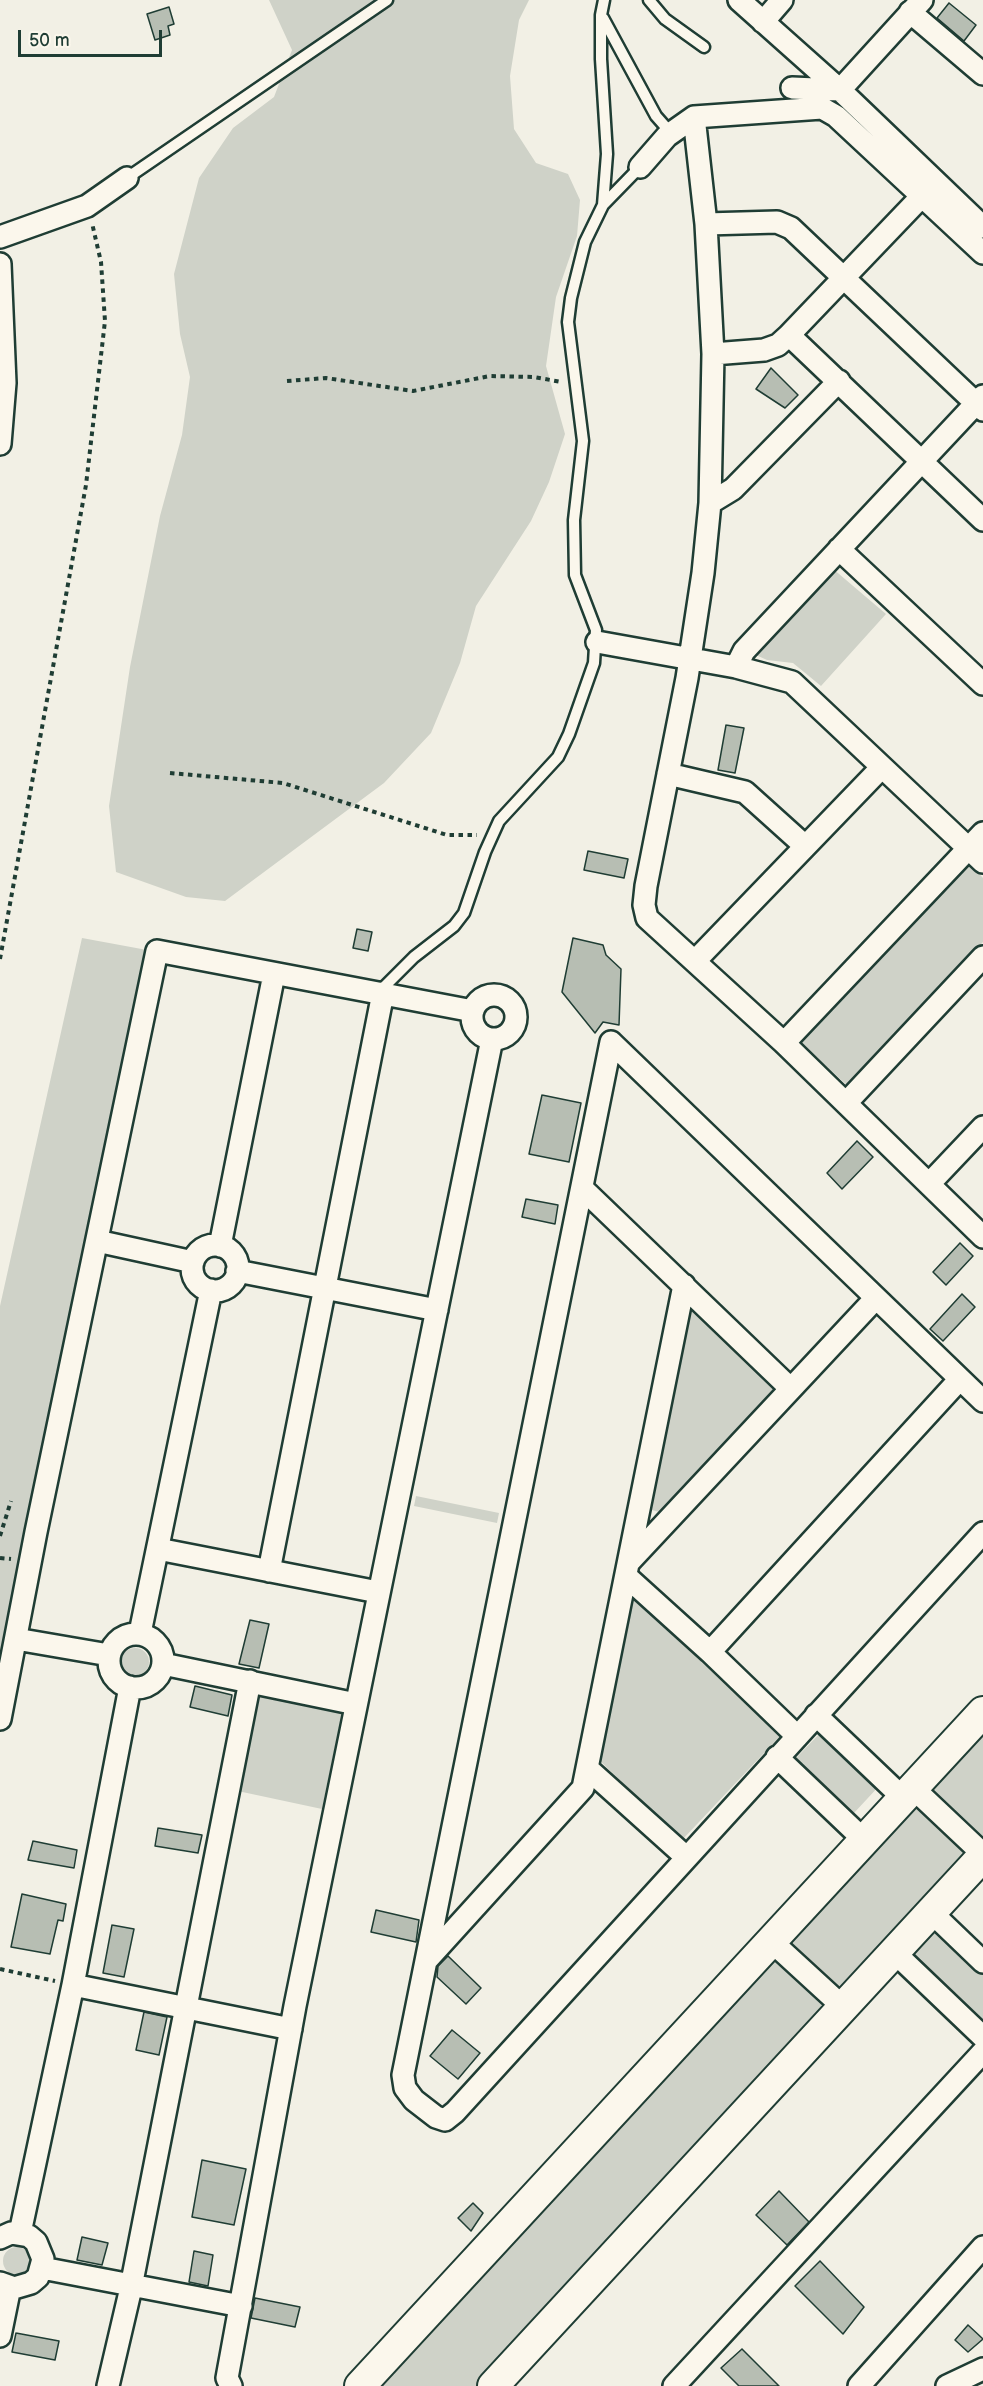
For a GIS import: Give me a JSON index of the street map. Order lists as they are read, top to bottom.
{
  "scale_bar": "50 m"
}
